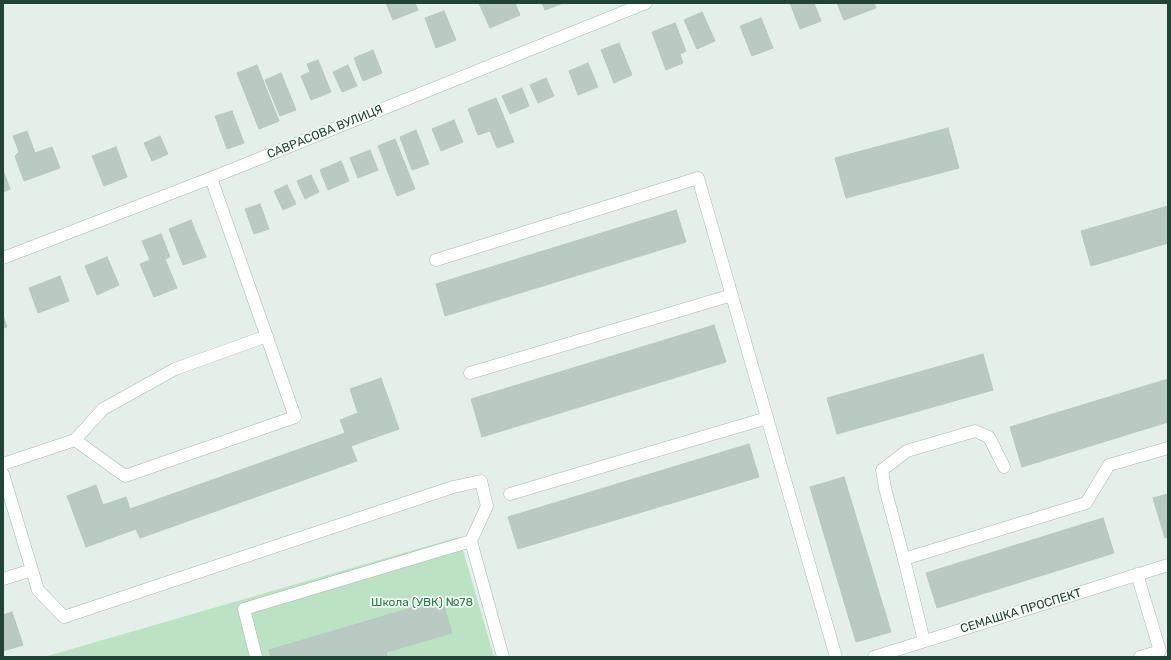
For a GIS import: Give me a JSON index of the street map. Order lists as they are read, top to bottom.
{
  "streets": {
    "street": ["САВРАСОВА ВУЛИЦЯ", "СЕМАШКА ПРОСПЕКТ"]
  },
  "parks": ["Школа (УВК) №78"]
}
